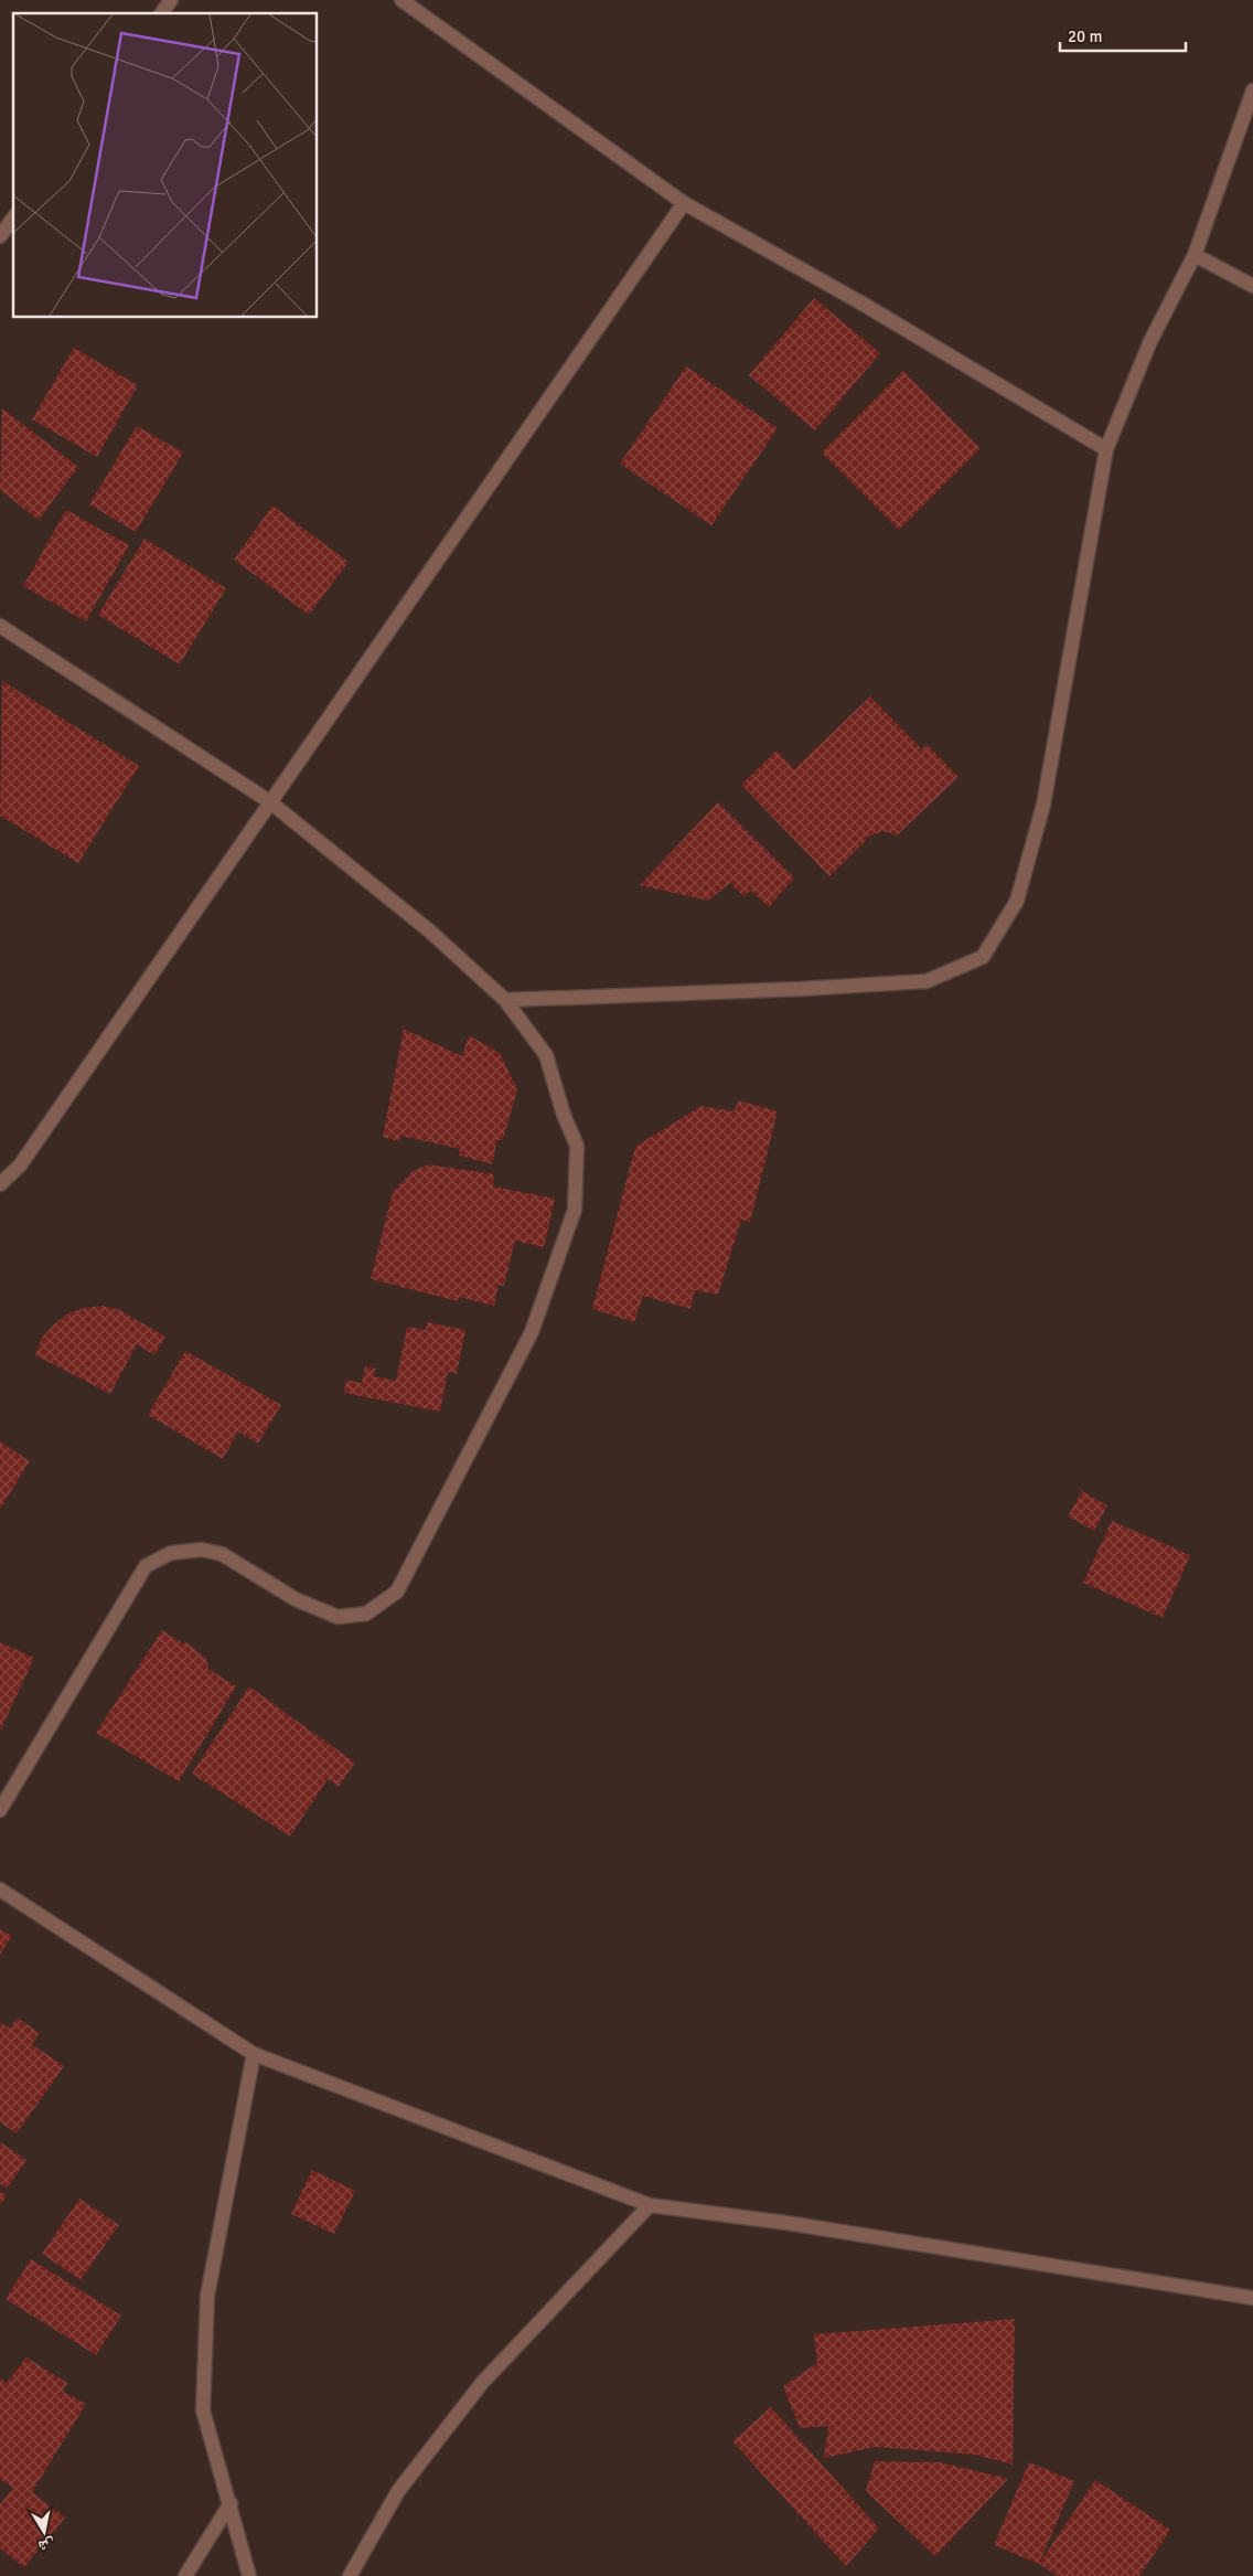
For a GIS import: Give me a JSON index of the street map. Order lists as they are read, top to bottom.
{
  "scale_bar": "20 m",
  "north": "bottom"
}
